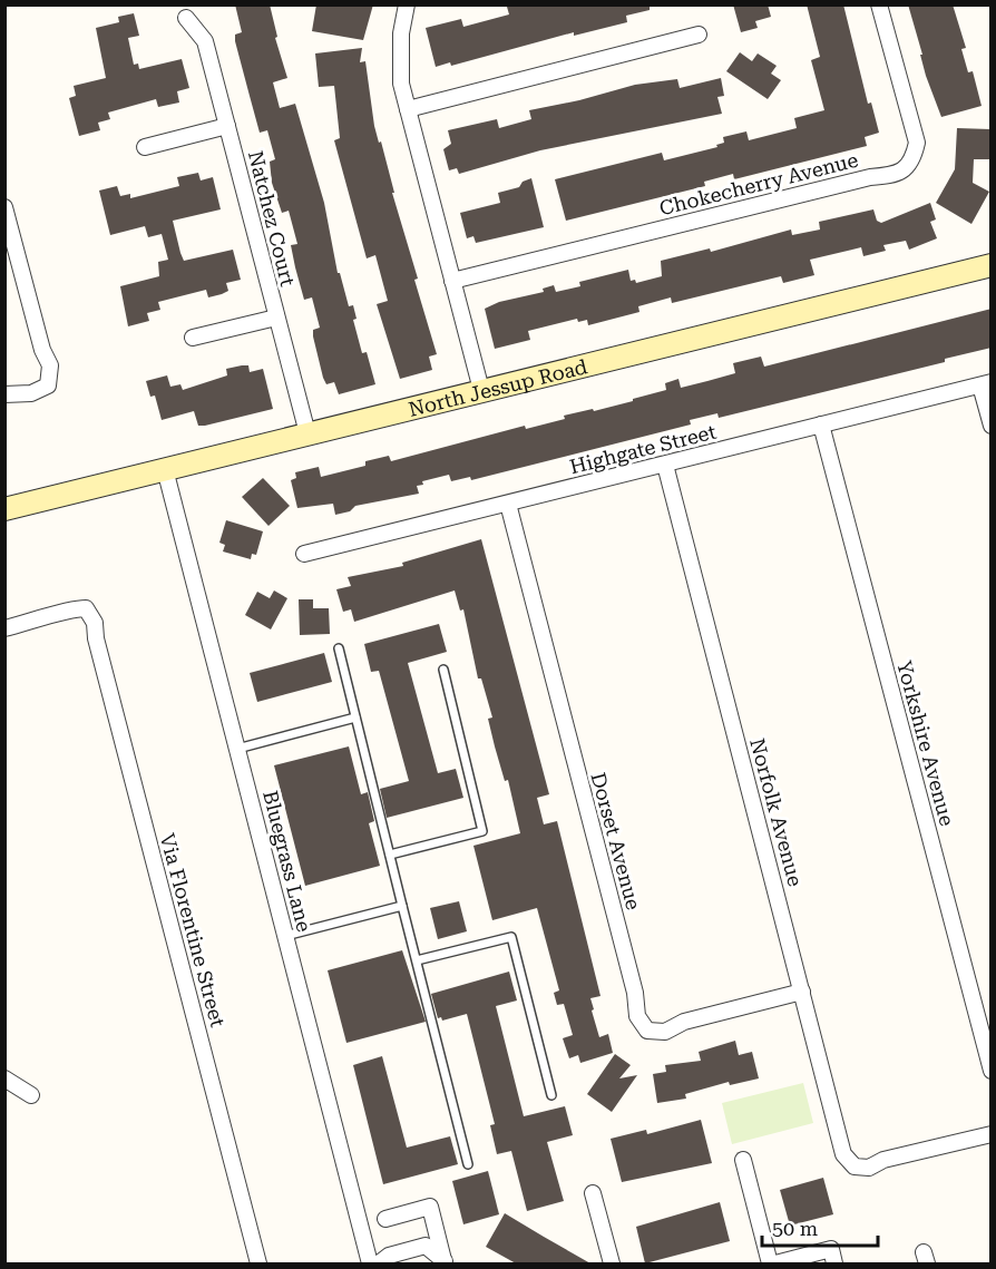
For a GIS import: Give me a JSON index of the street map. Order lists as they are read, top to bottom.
{
  "streets": {
    "street": [
      "Chokecherry Avenue",
      "Natchez Court",
      "North Jessup Road",
      "Highgate Street",
      "Yorkshire Avenue",
      "Norfolk Avenue",
      "Dorset Avenue",
      "Bluegrass Lane",
      "Via Florentine Street"
    ]
  },
  "crossings": [
    ["Natchez Court", "North Jessup Road"],
    ["North Jessup Road", "Bluegrass Lane"],
    ["Highgate Street", "Yorkshire Avenue"],
    ["Highgate Street", "Norfolk Avenue"],
    ["Highgate Street", "Dorset Avenue"],
    ["Norfolk Avenue", "Dorset Avenue"]
  ],
  "scale_bar": "50 m"
}
